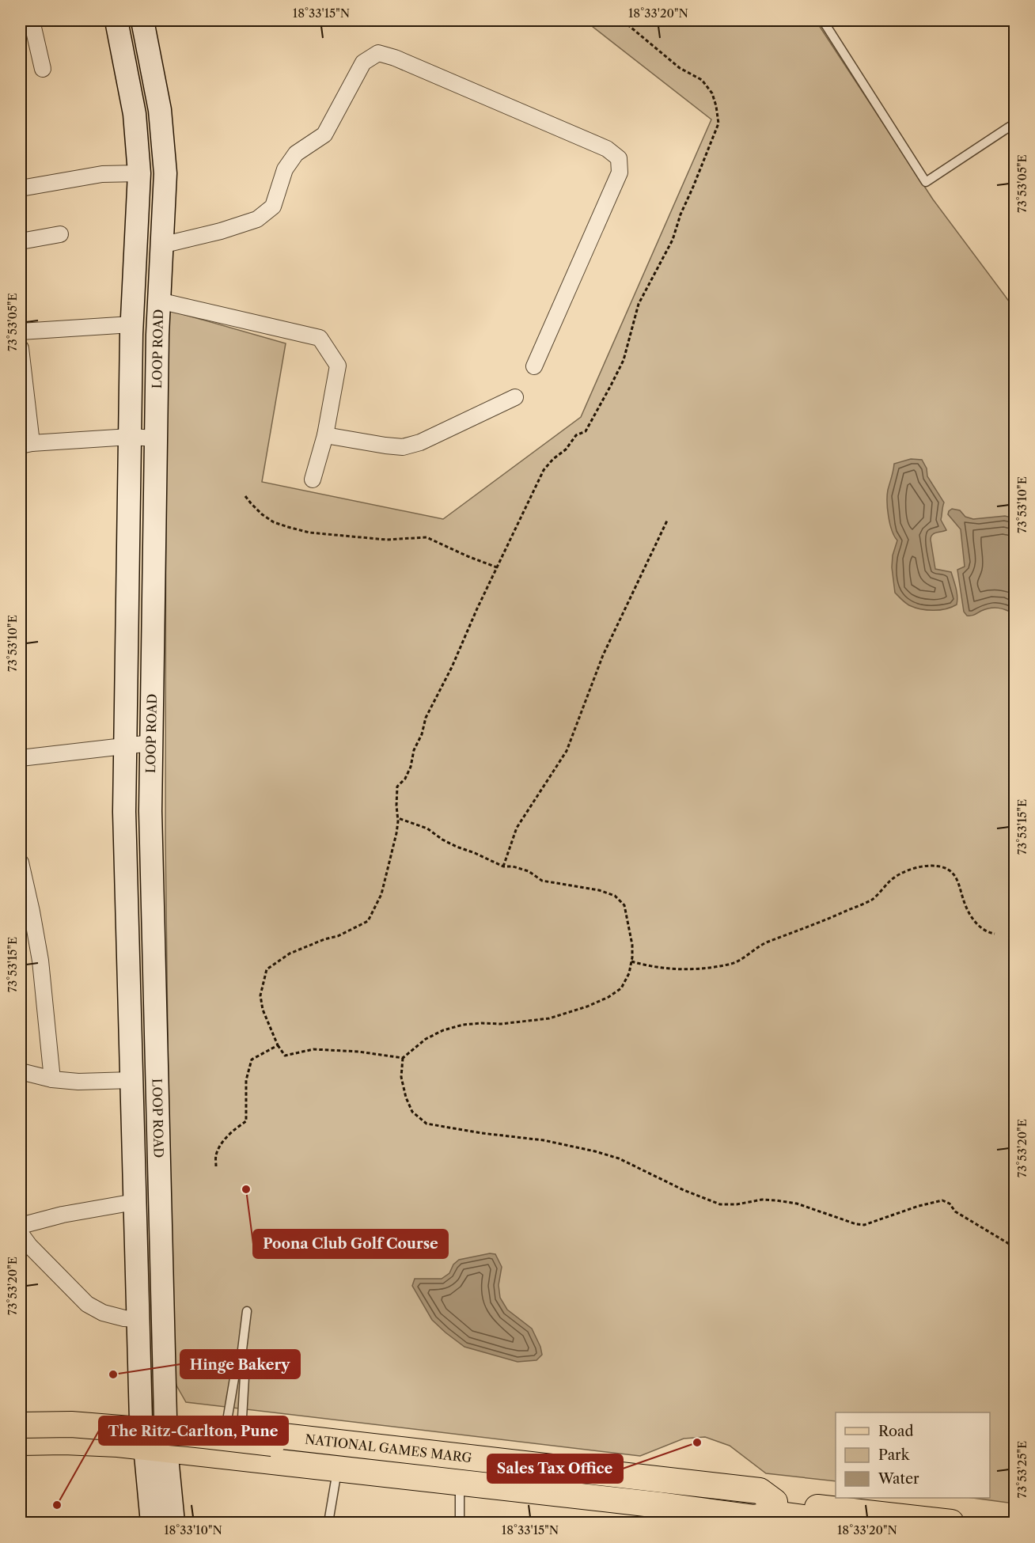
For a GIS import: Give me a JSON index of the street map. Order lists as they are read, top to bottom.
{
  "streets": {
    "main road": ["LOOP ROAD", "NATIONAL GAMES MARG"]
  },
  "crossings": [
    ["LOOP ROAD", "NATIONAL GAMES MARG"]
  ],
  "places": [
    "Poona Club Golf Course",
    "Hinge Bakery",
    "Sales Tax Office",
    "The Ritz-Carlton, Pune"
  ],
  "legend": ["Road", "Park", "Water"],
  "coordinates": [
    "18°33'15\"N",
    "18°33'20\"N",
    "73°53'05\"E",
    "73°53'10\"E",
    "73°53'15\"E",
    "73°53'20\"E",
    "73°53'25\"E",
    "18°33'10\"N"
  ]
}
